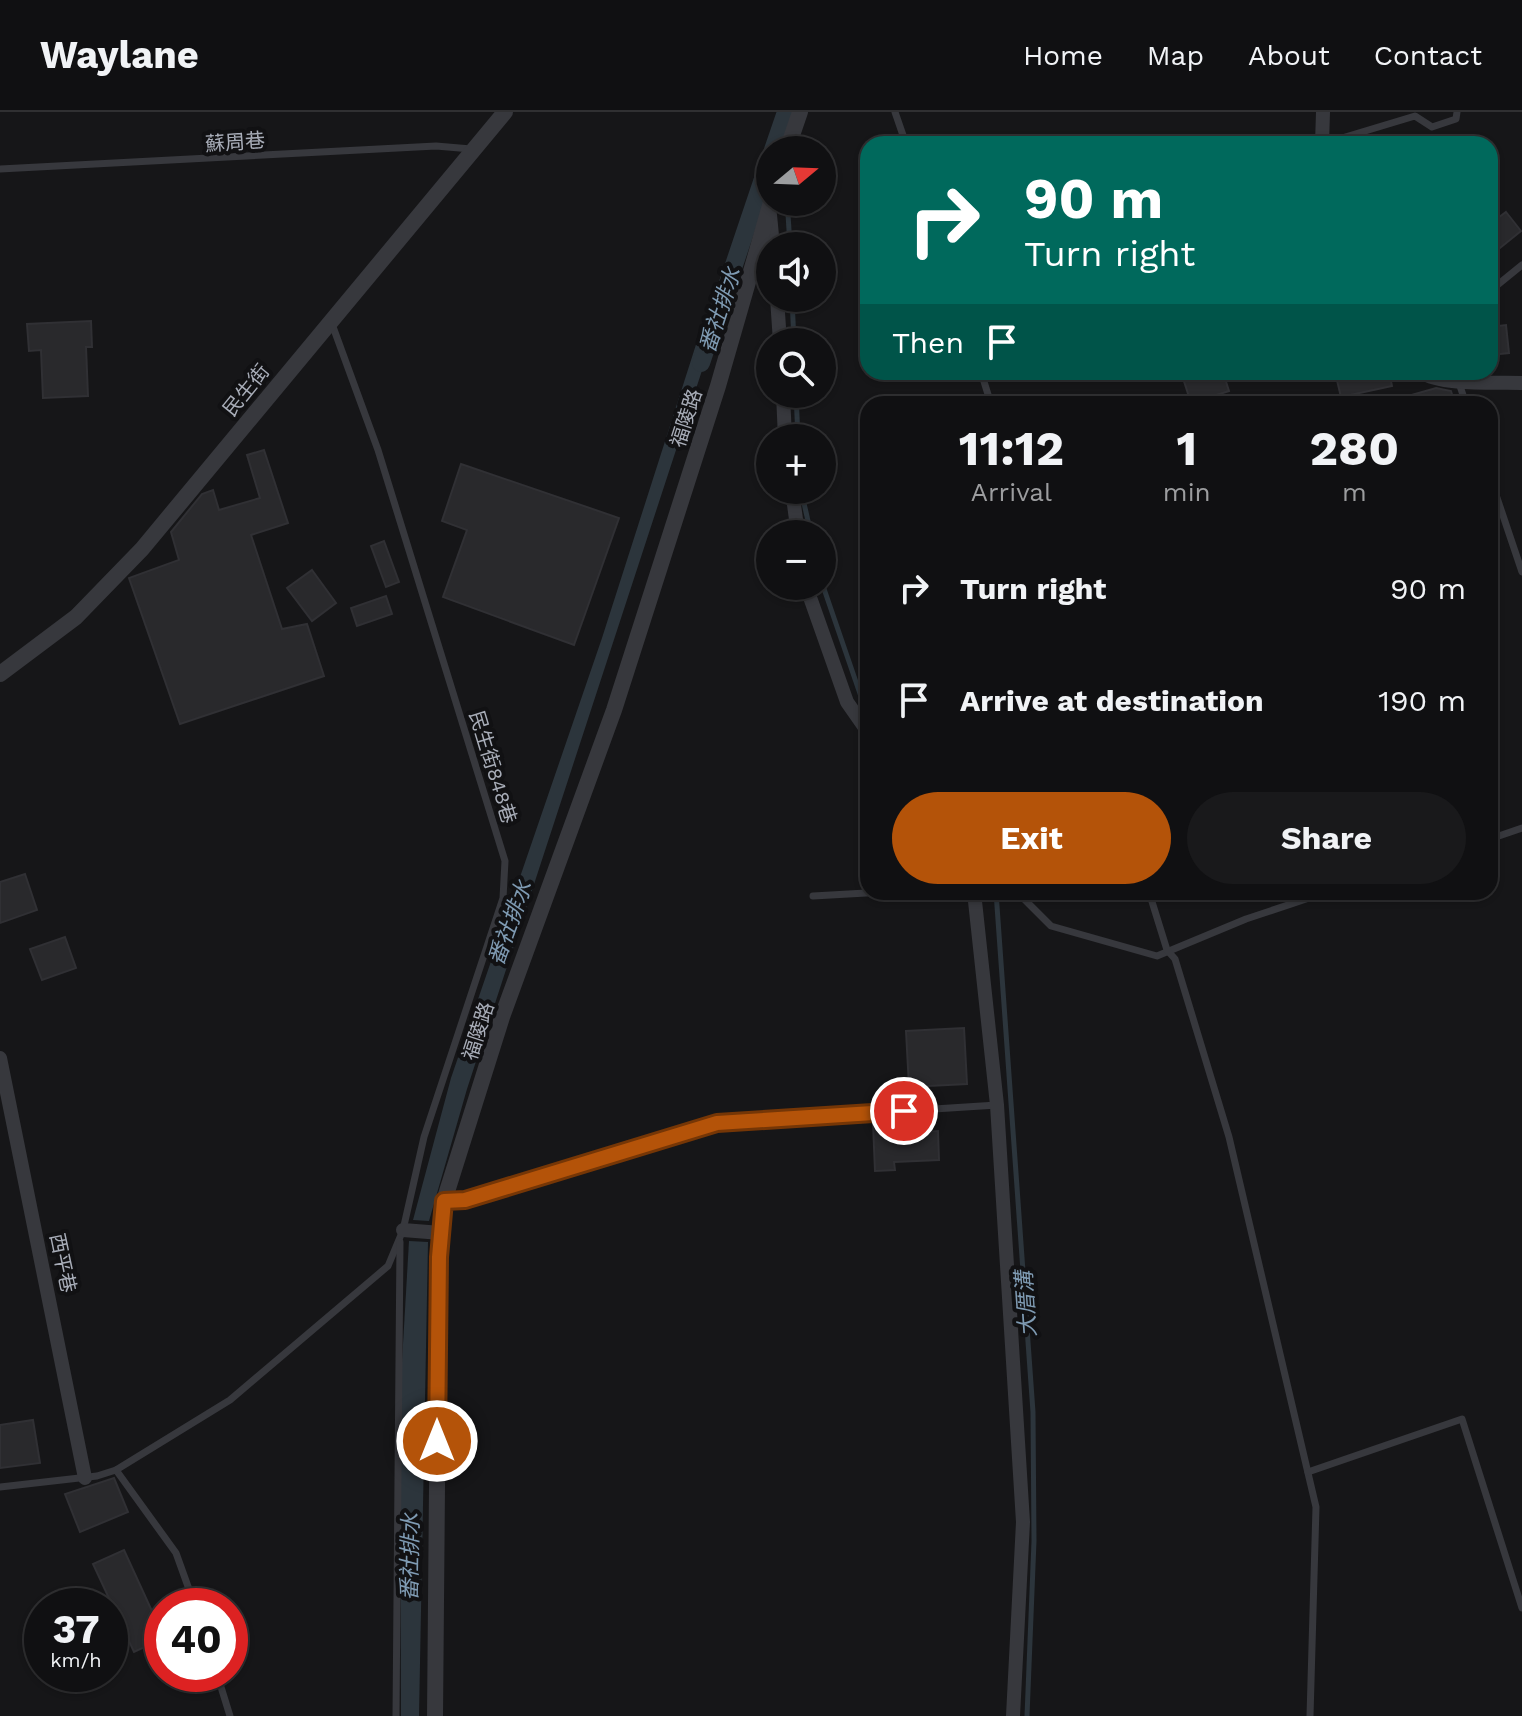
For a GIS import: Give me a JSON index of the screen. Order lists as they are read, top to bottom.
{
  "streets": {
    "street": ["民生街", "福陵路", "西平巷"],
    "lane": ["蘇周巷", "民生街848巷"]
  },
  "crossings": [
    ["蘇周巷", "民生街"],
    ["民生街", "民生街848巷"]
  ],
  "water": ["番社排水", "大厝溝"],
  "north": "right",
  "page": {
    "header": "Waylane",
    "nav": [
      "Home",
      "Map",
      "About",
      "Contact"
    ],
    "map_buttons": ["+", "−"],
    "turn": ["90 m", "Turn right"],
    "then": "Then",
    "eta": [
      "11:12",
      "Arrival",
      "1",
      "min",
      "280",
      "m"
    ],
    "list": [
      {
        "name": "Turn right",
        "value": "90 m"
      },
      {
        "name": "Arrive at destination",
        "value": "190 m"
      }
    ],
    "buttons": ["Exit", "Share"],
    "speed": "37 km/h",
    "limit": "40"
  }
}
